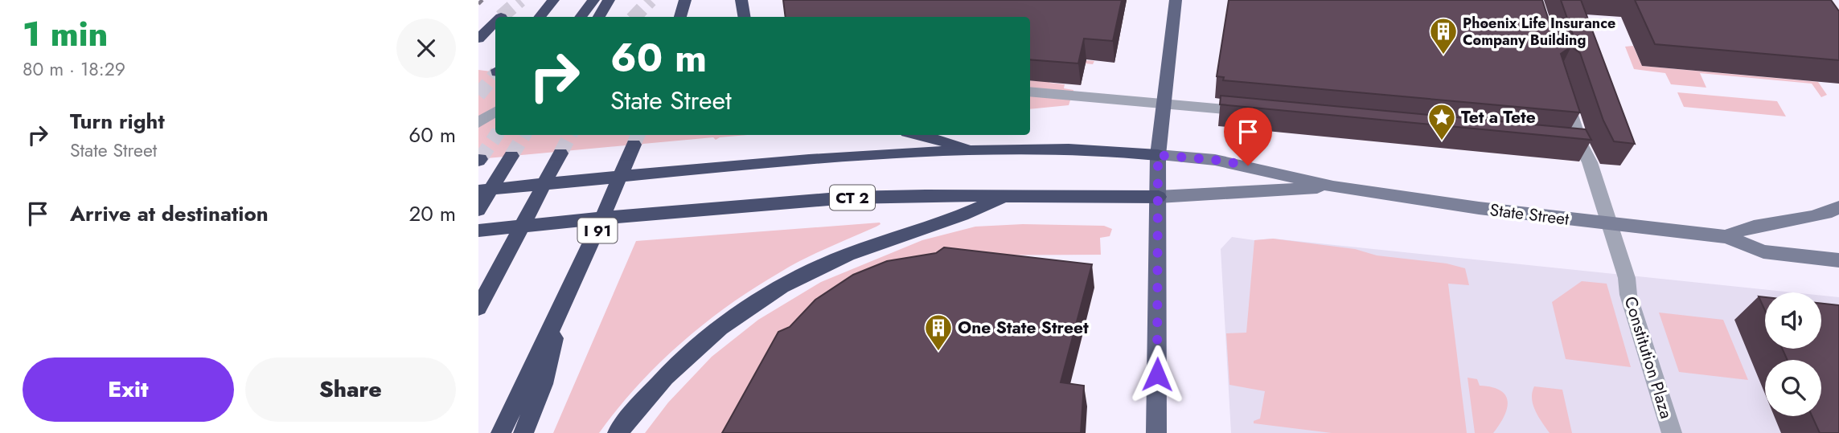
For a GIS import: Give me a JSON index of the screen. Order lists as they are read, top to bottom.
{
  "streets": {
    "highway": ["CT 2", "I 91"],
    "main road": ["State Street"],
    "street": ["Constitution Plaza"]
  },
  "crossings": [
    ["CT 2", "State Street"]
  ],
  "places": {
    "building": ["Phoenix Life Insurance Company Building", "One State Street"],
    "place": ["Tet a Tete"]
  },
  "page": {
    "heading": ["1 min", "80 m · 18:29"],
    "turn": ["60 m", "State Street"],
    "list": [
      {
        "name": "Turn right",
        "note": "State Street",
        "value": "60 m"
      },
      {
        "name": "Arrive at destination",
        "value": "20 m"
      }
    ],
    "buttons": ["Exit", "Share"]
  }
}
